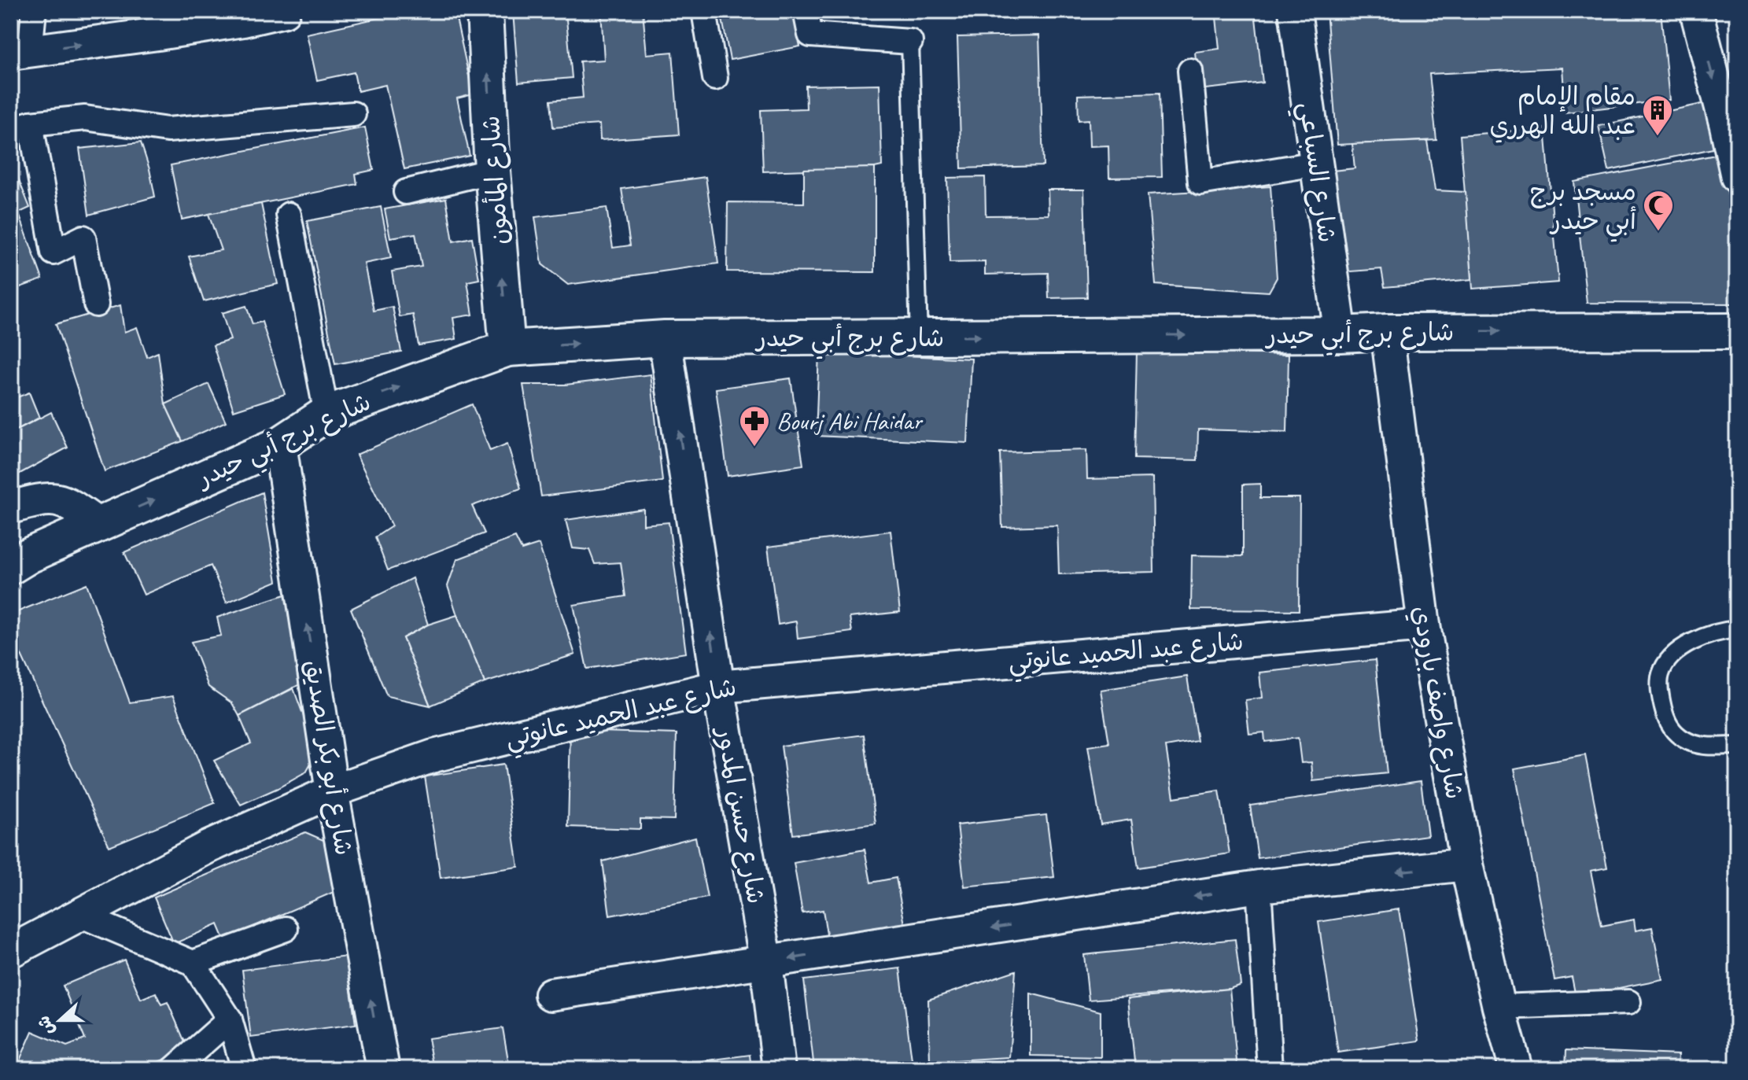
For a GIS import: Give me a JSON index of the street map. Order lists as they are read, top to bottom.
{
  "streets": {
    "street": [
      "شارع السباعي",
      "شارع المأمون",
      "شارع برج أبي حيدر",
      "شارع عبد الحميد عانوتي",
      "شارع واصف بارودي",
      "شارع أبو بكر الصديق",
      "شارع حسن المدور"
    ]
  },
  "crossings": [
    ["شارع السباعي", "شارع برج أبي حيدر"],
    ["شارع المأمون", "شارع برج أبي حيدر"],
    ["شارع برج أبي حيدر", "شارع واصف بارودي"],
    ["شارع برج أبي حيدر", "شارع أبو بكر الصديق"],
    ["شارع برج أبي حيدر", "شارع حسن المدور"],
    ["شارع عبد الحميد عانوتي", "شارع واصف بارودي"],
    ["شارع عبد الحميد عانوتي", "شارع أبو بكر الصديق"],
    ["شارع عبد الحميد عانوتي", "شارع حسن المدور"]
  ],
  "one_way": ["شارع برج أبي حيدر", "شارع أبو بكر الصديق", "شارع حسن المدور"],
  "places": {
    "building": ["مقام الإمام عبد الله الهرري"],
    "mosque": ["مسجد برج أبي حيدر"],
    "pharmacy": ["Bourj Abi Haidar"]
  },
  "north": "left"
}
